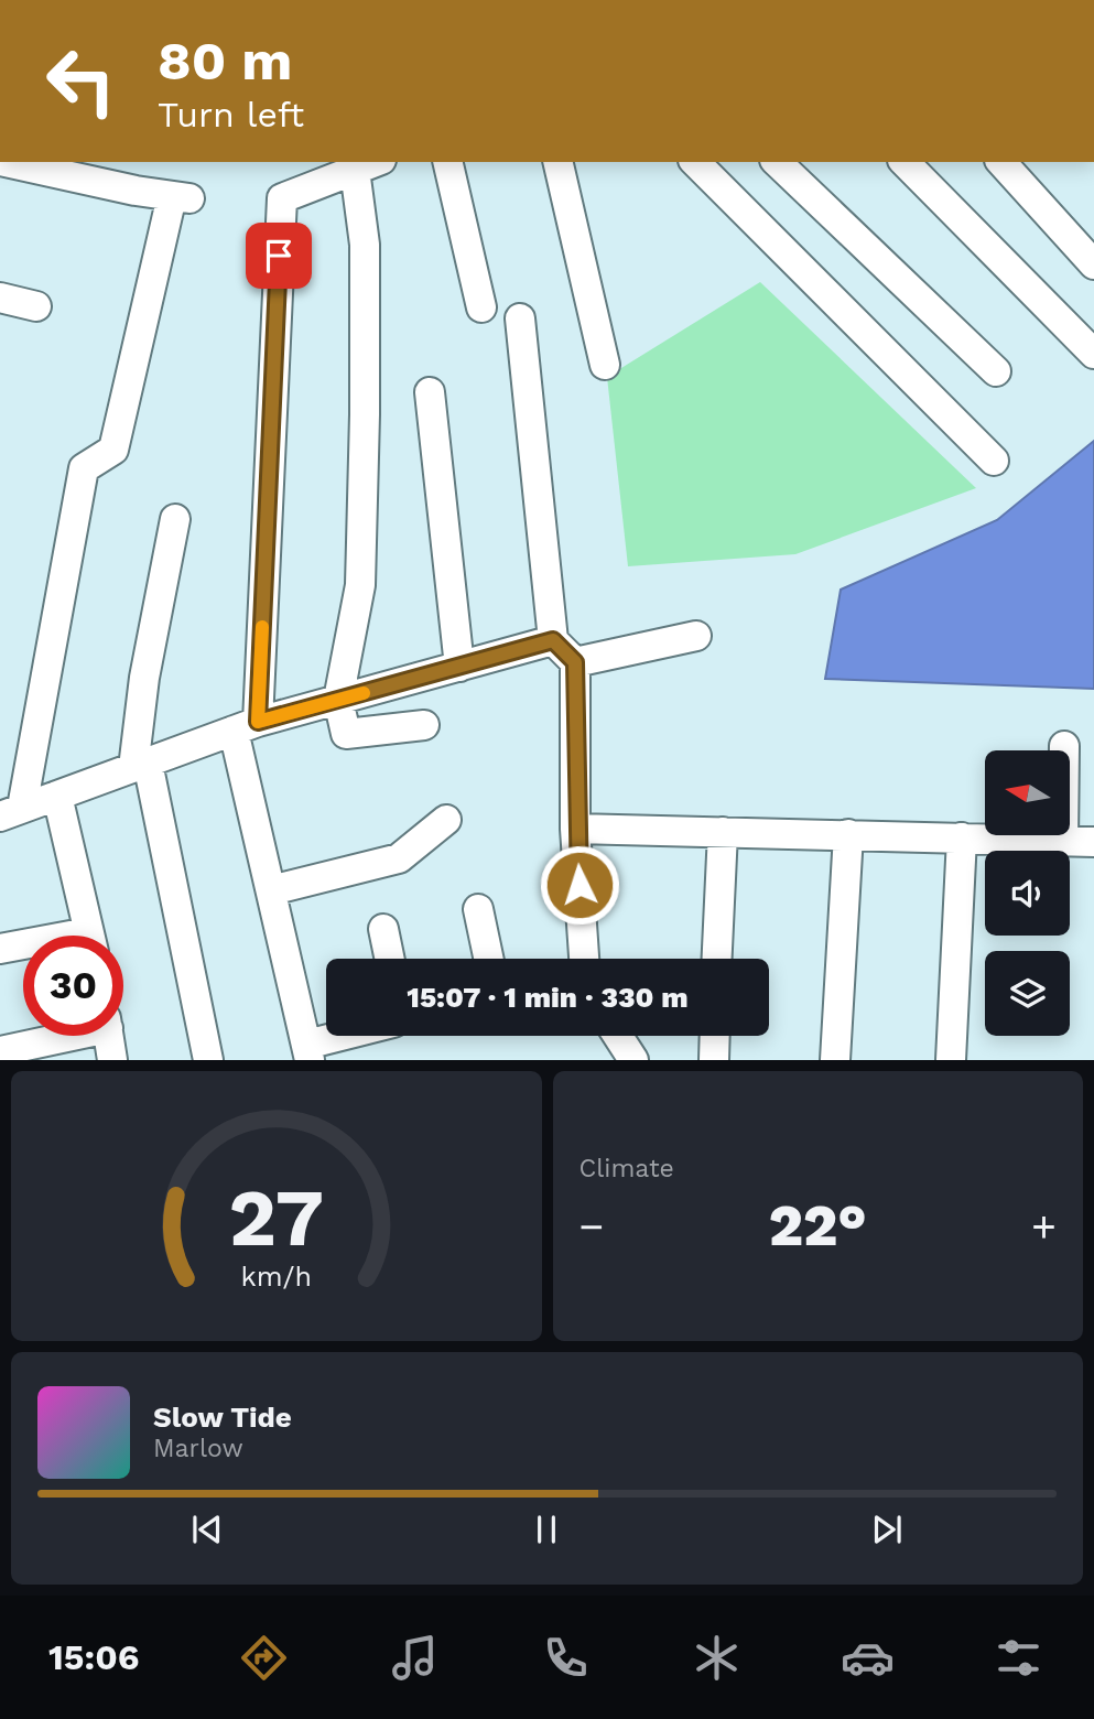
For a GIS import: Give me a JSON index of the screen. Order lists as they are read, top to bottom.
{
  "north": "left",
  "page": {
    "turn": ["80 m", "Turn left"],
    "limit": "30",
    "trip": "15:07 · 1 min · 330 m",
    "tile": "Climate",
    "heat": ["−", "22°", "+"],
    "song": ["Slow Tide", "Marlow"],
    "tabs": "15:06",
    "gauge": ["27", "km/h"]
  }
}
